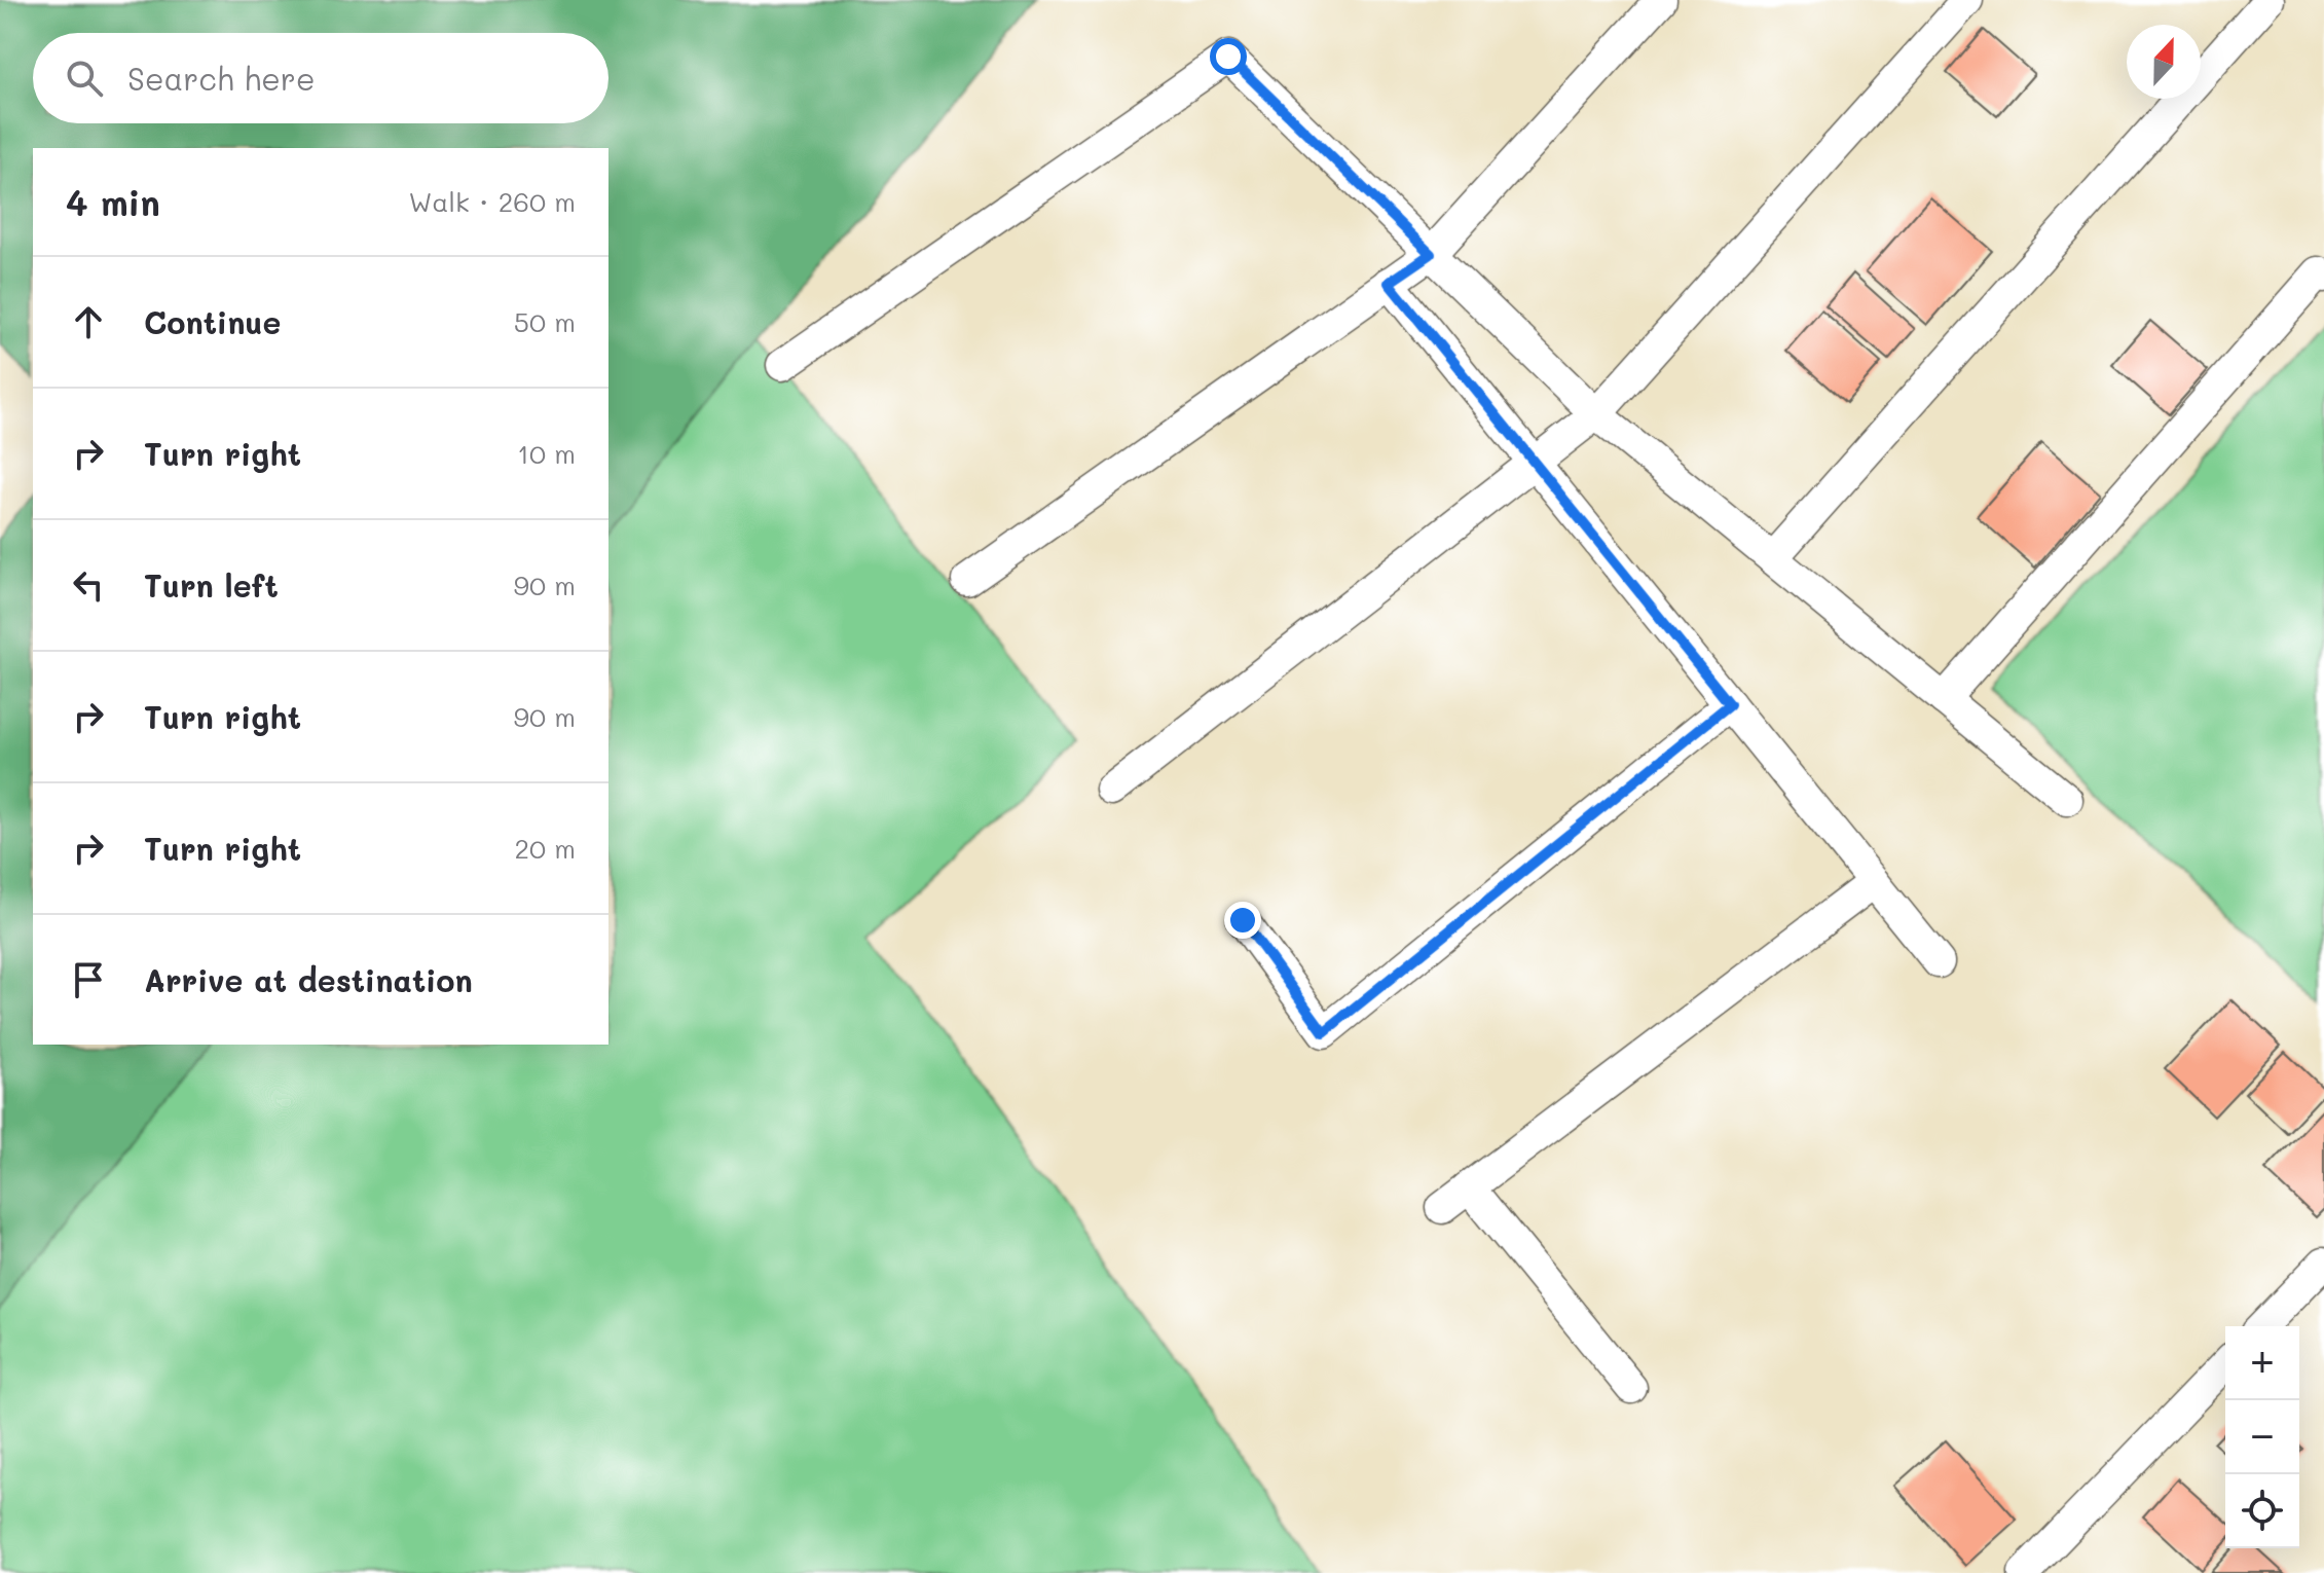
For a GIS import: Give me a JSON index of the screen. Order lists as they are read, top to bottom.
{
  "north": "top",
  "page": {
    "search": "Search here",
    "heading": ["4 min", "Walk · 260 m"],
    "list": [
      ["Continue", "50 m"],
      ["Turn right", "10 m"],
      ["Turn left", "90 m"],
      ["Turn right", "90 m"],
      ["Turn right", "20 m"],
      "Arrive at destination"
    ],
    "map_buttons": ["+", "−"]
  }
}
